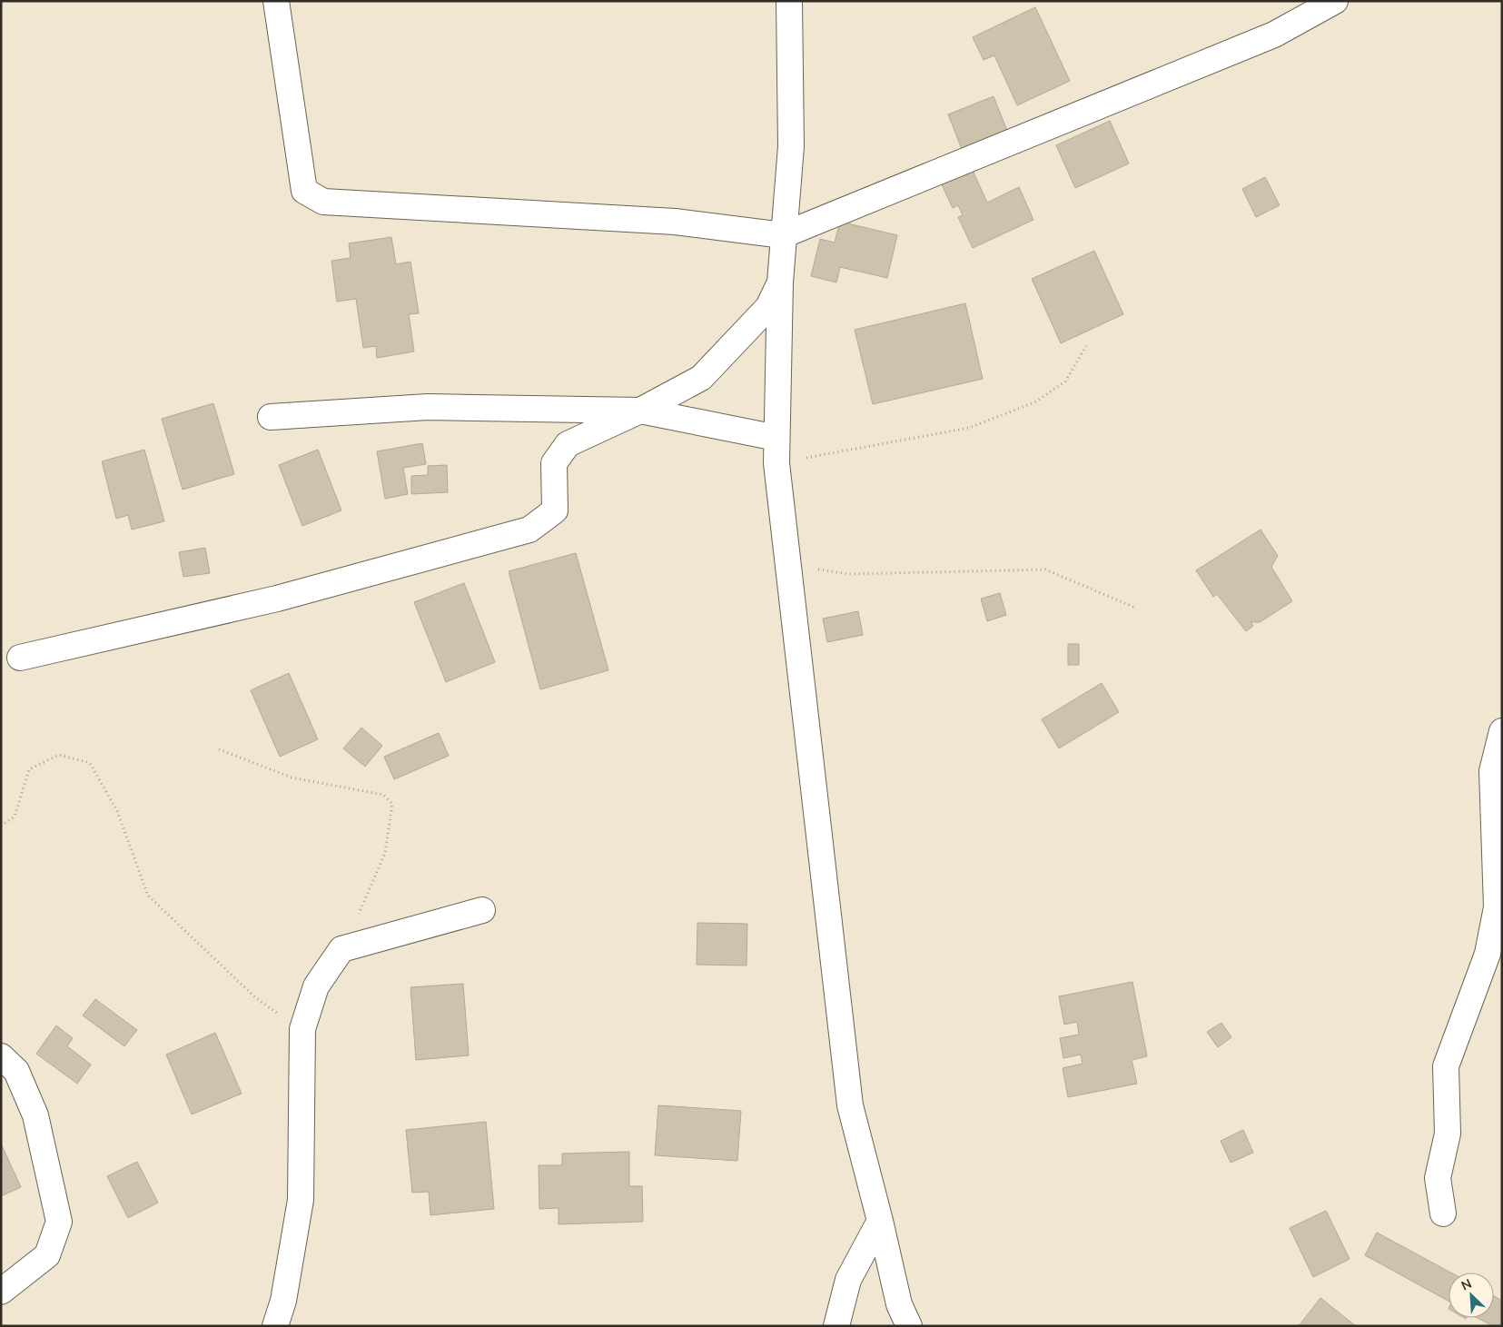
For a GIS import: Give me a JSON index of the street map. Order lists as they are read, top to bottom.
{
  "north": "top left"
}
